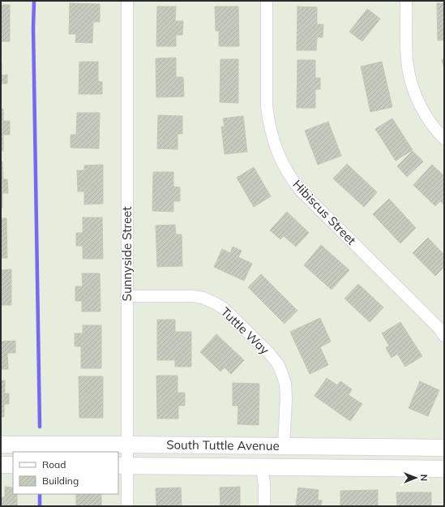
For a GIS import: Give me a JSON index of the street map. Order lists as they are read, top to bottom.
{
  "streets": {
    "main road": ["South Tuttle Avenue"],
    "street": ["Hibiscus Street", "Sunnyside Street", "Tuttle Way"]
  },
  "crossings": [
    ["Sunnyside Street", "Tuttle Way"],
    ["Sunnyside Street", "South Tuttle Avenue"],
    ["Tuttle Way", "South Tuttle Avenue"]
  ],
  "legend": ["Road", "Building"],
  "north": "right"
}
